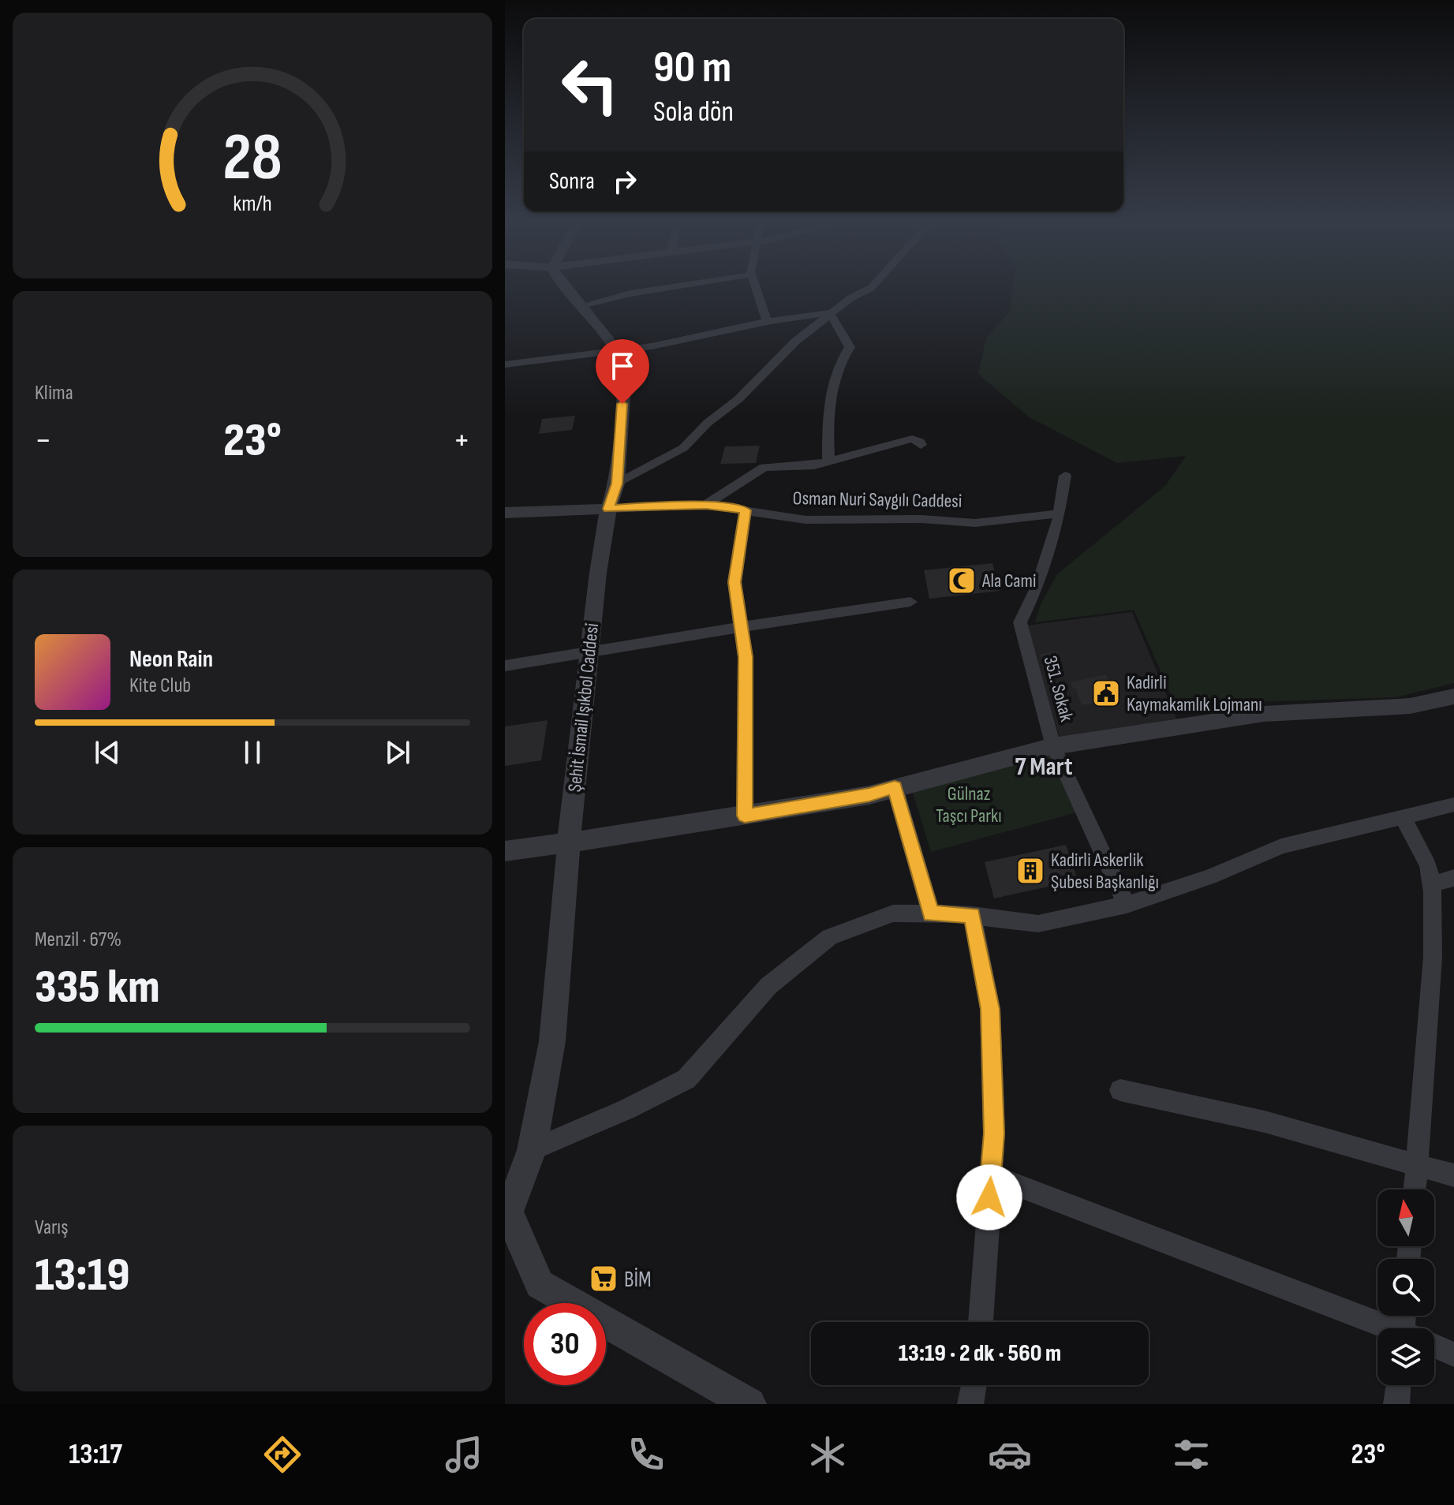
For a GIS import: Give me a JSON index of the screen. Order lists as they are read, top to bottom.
{
  "streets": {
    "street": ["Osman Nuri Saygılı Caddesi", "351. Sokak", "Şehit İsmail Işıkbol Caddesi"]
  },
  "crossings": [
    ["Osman Nuri Saygılı Caddesi", "351. Sokak"],
    ["Osman Nuri Saygılı Caddesi", "Şehit İsmail Işıkbol Caddesi"]
  ],
  "districts": ["7 Mart"],
  "parks": ["Gülnaz Taşcı Parkı"],
  "places": {
    "mosque": ["Ala Cami"],
    "public building": ["Kadirli Kaymakamlık Lojmanı"],
    "building": ["Kadirli Askerlik Şubesi Başkanlığı"],
    "supermarket": ["BİM"]
  },
  "north": "top",
  "page": {
    "turn": ["90 m", "Sola dön"],
    "then": "Sonra",
    "tile": [
      "Klima",
      ["Menzil · 67%", "335 km"],
      ["Varış", "13:19"]
    ],
    "heat": ["−", "23°", "+"],
    "song": ["Neon Rain", "Kite Club"],
    "limit": "30",
    "trip": "13:19 · 2 dk · 560 m",
    "tabs": ["13:17", "23°"],
    "gauge": ["28", "km/h"]
  }
}
